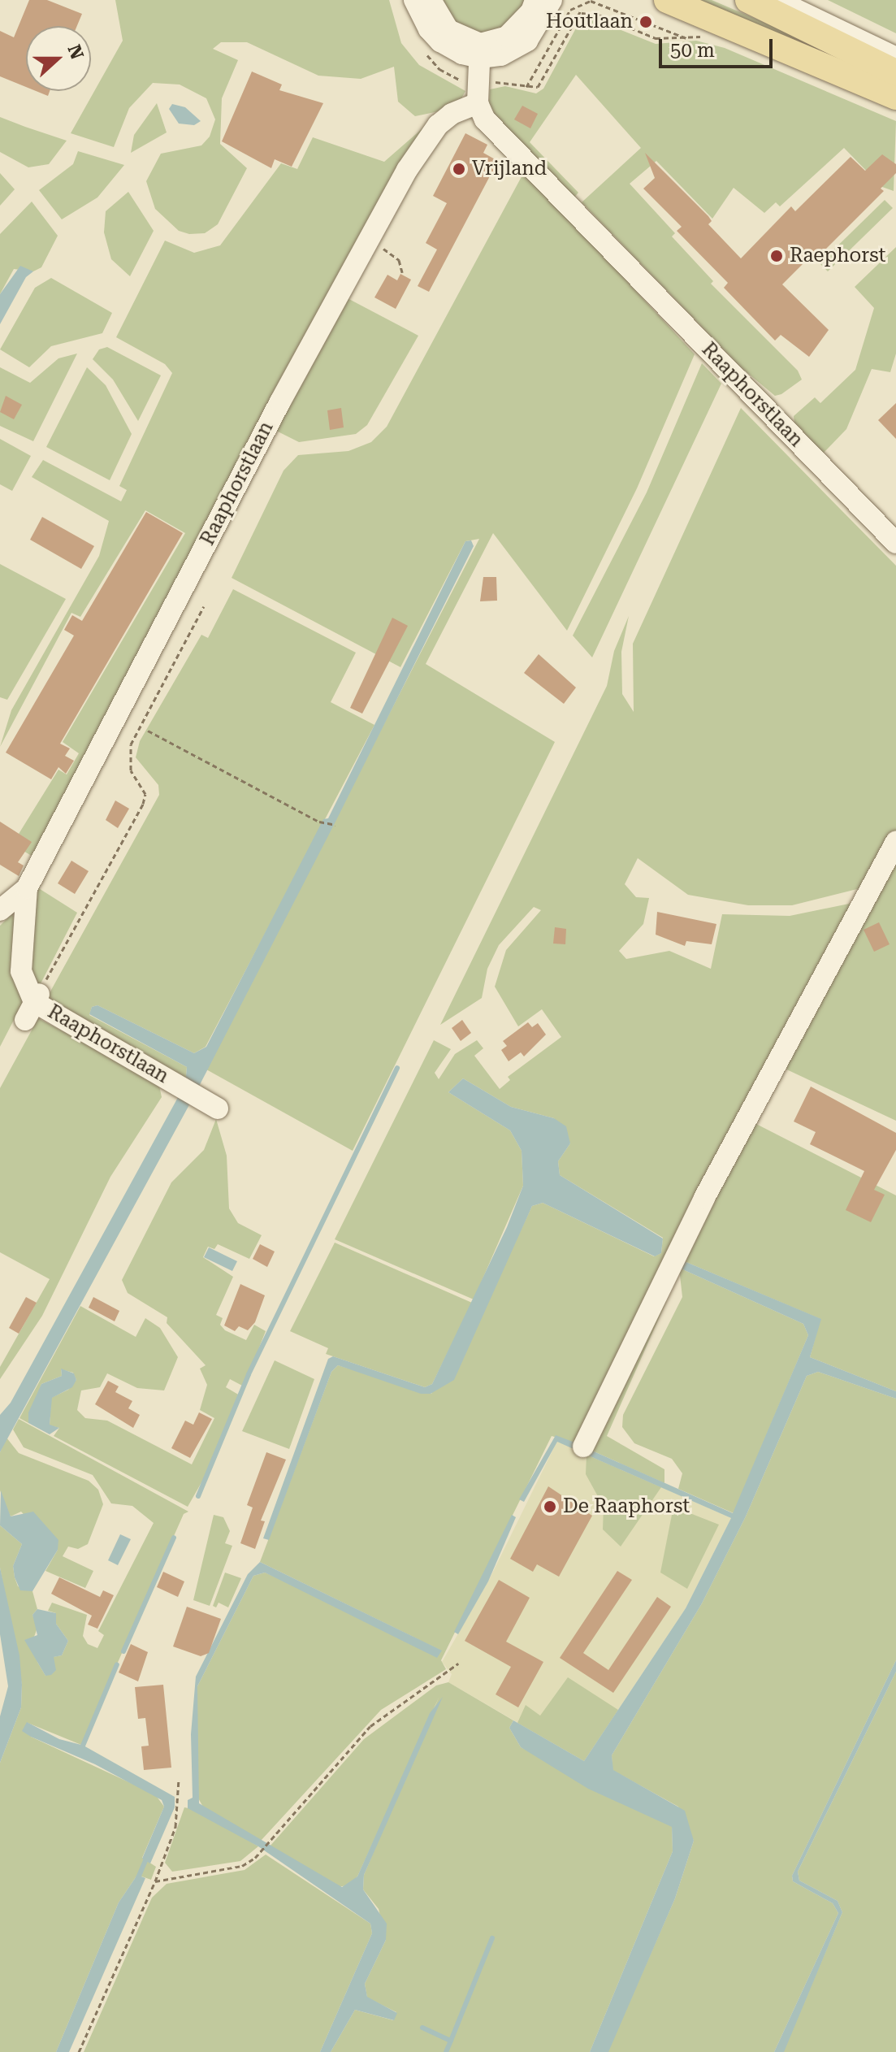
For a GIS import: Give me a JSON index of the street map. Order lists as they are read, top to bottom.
{
  "streets": {
    "street": ["Raaphorstlaan"]
  },
  "places": [
    "Houtlaan",
    "Vrijland",
    "Raephorst",
    "De Raaphorst"
  ],
  "scale_bar": "50 m",
  "north": "right"
}
